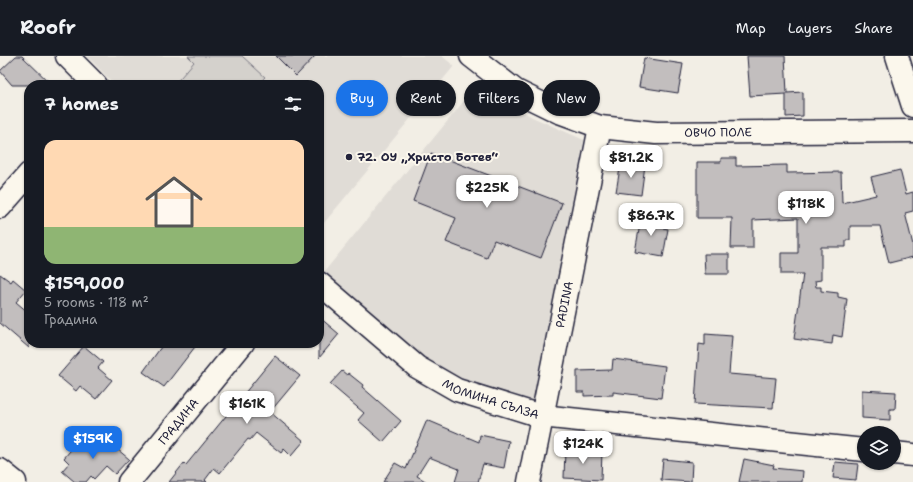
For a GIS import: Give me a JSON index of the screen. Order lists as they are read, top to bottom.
{
  "streets": {
    "street": [
      "ОВЧО ПОЛЕ",
      "PADINA",
      "МОМИНА СЪЛЗА",
      "ГРАДИНА"
    ]
  },
  "crossings": [
    ["ОВЧО ПОЛЕ", "PADINA"],
    ["PADINA", "МОМИНА СЪЛЗА"]
  ],
  "places": ["72. ОУ „Христо Ботев“"],
  "page": {
    "header": "Roofr",
    "nav": ["Map", "Layers", "Share"],
    "chip": [
      "Buy",
      "Rent",
      "Filters",
      "New"
    ],
    "heading": "7 homes",
    "list": [
      {
        "name": "$159,000",
        "note": "5 rooms · 118 m² · Градина"
      }
    ],
    "price": [
      "$81.2K",
      "$225K",
      "$118K",
      "$86.7K",
      "$161K",
      "$159K",
      "$124K"
    ]
  }
}
